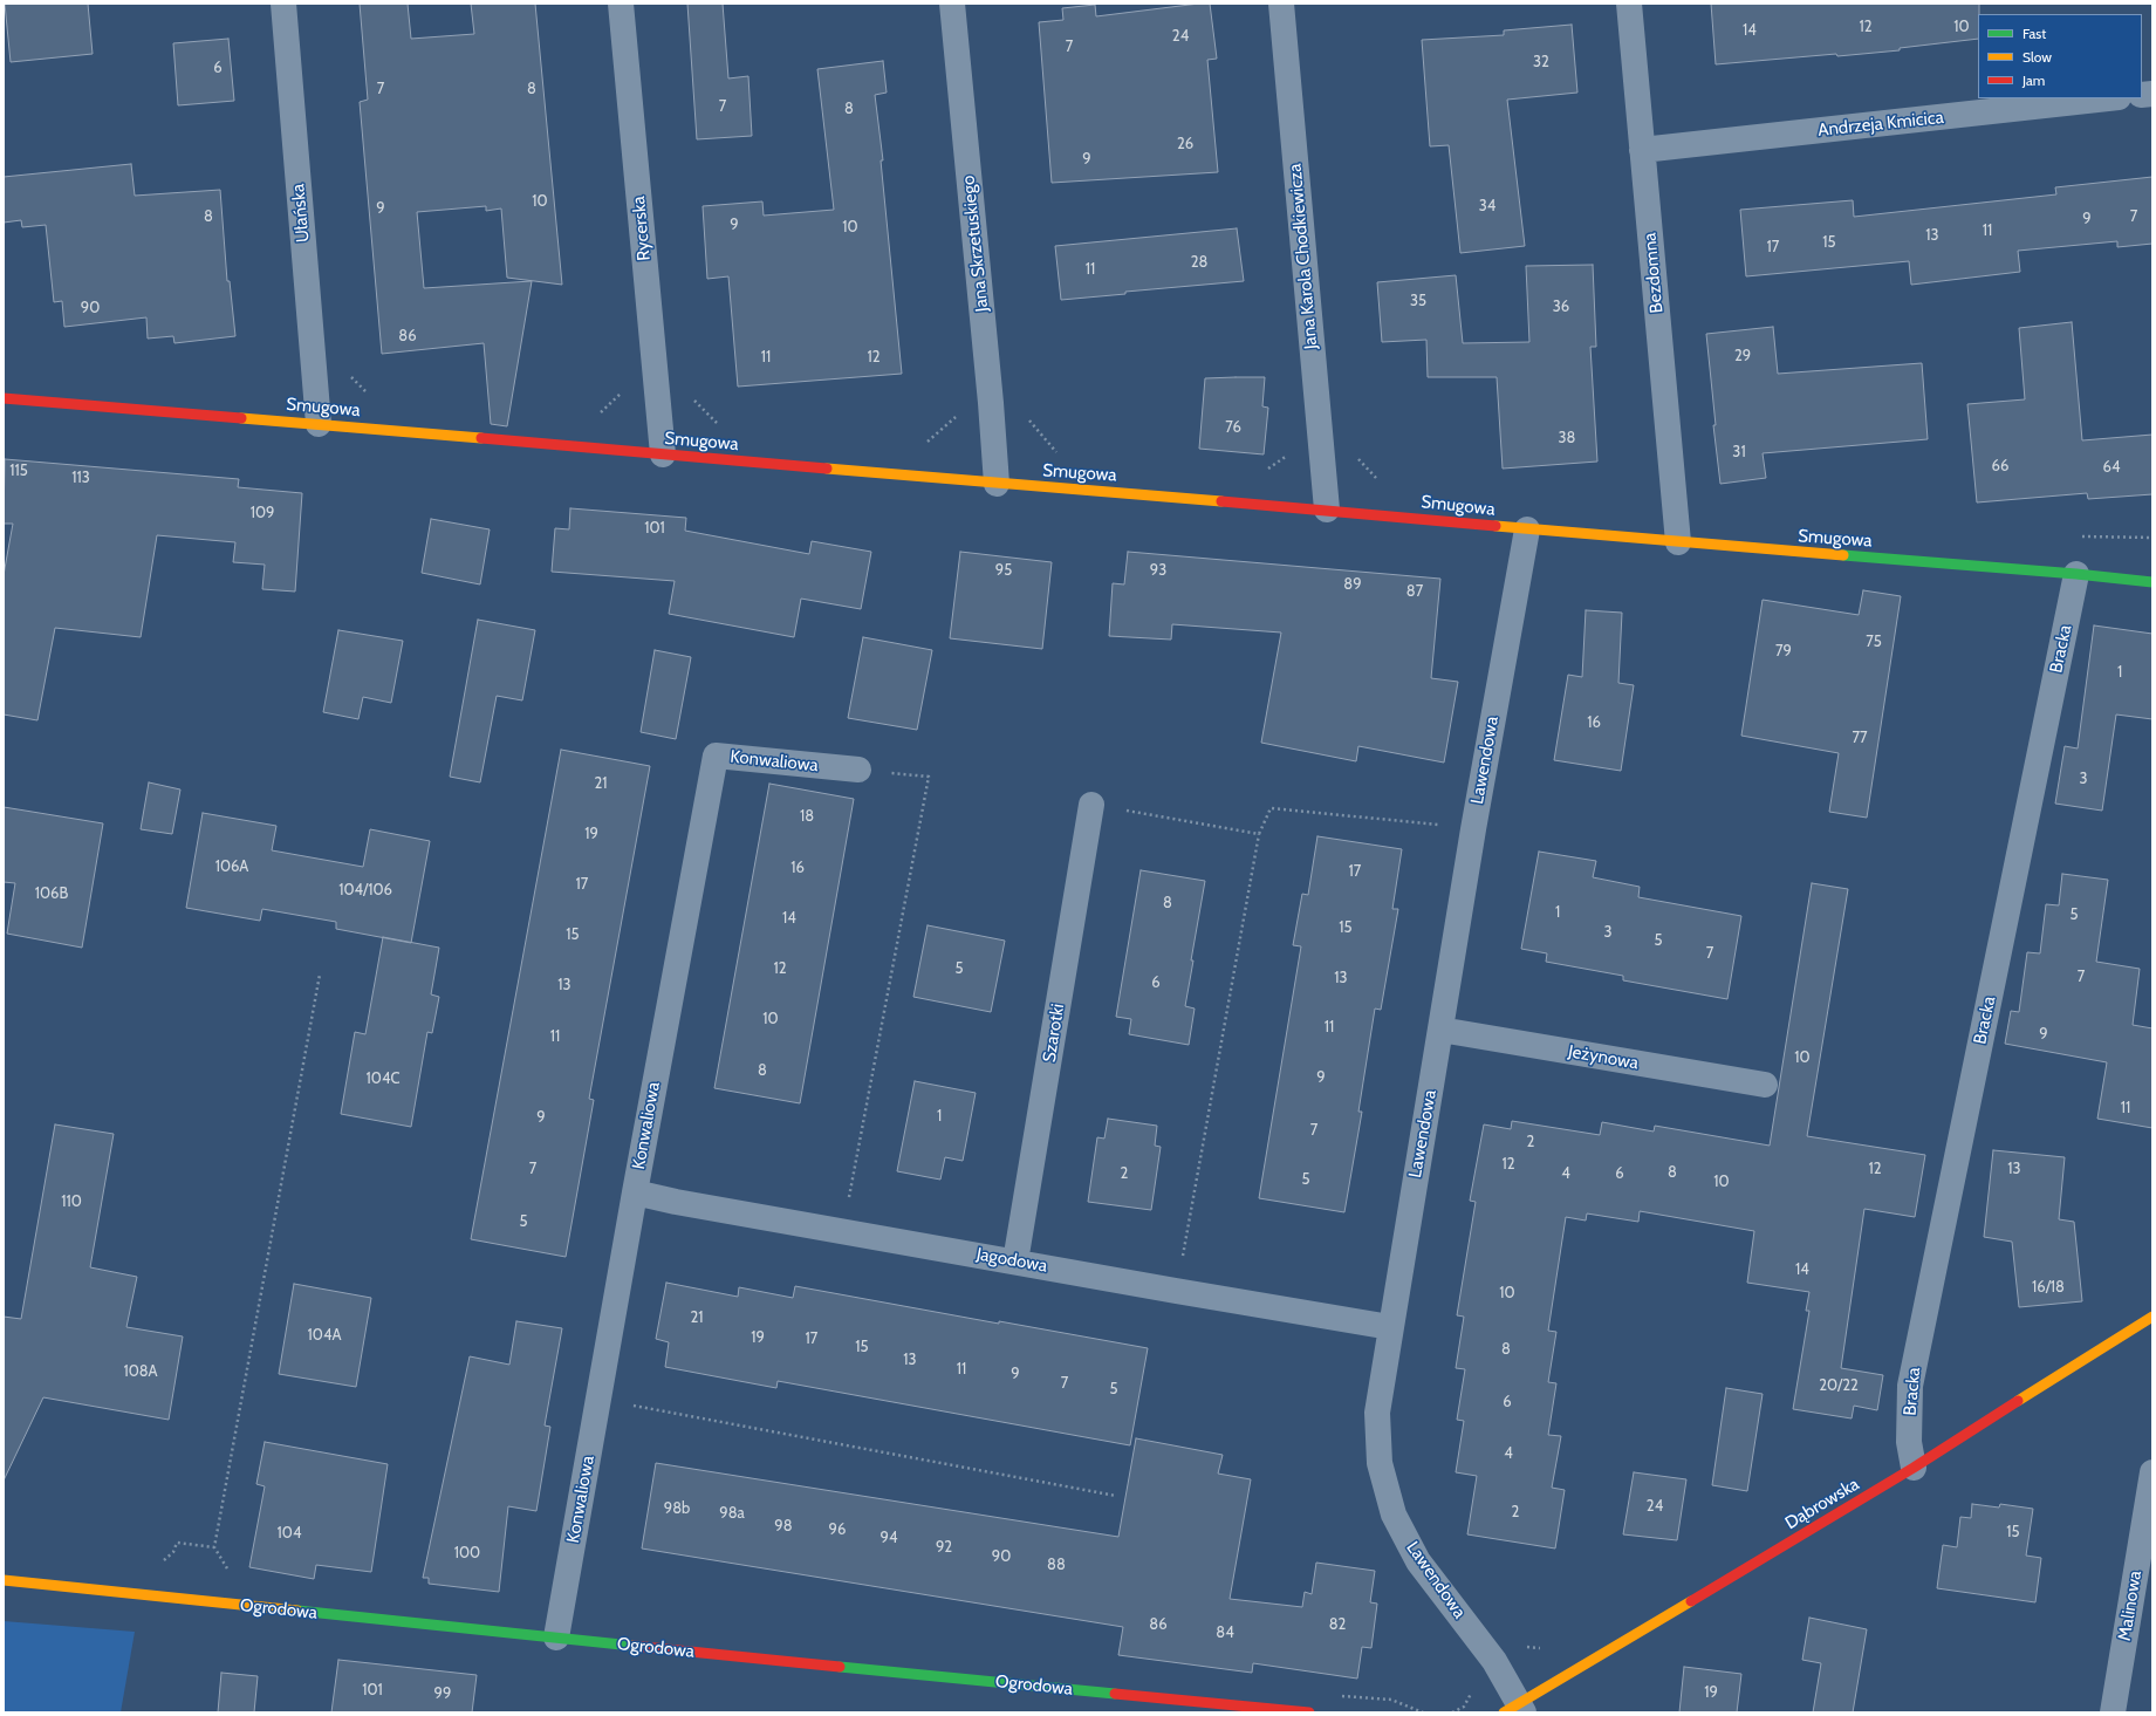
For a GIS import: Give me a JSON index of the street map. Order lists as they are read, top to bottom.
{
  "streets": {
    "street": [
      "Andrzeja Kmicica",
      "Ułańska",
      "Rycerska",
      "Jana Skrzetuskiego",
      "Jana Karola Chodkiewicza",
      "Bezdomna",
      "Smugowa",
      "Bracka",
      "Lawendowa",
      "Konwaliowa",
      "Szarotki",
      "Jeżynowa",
      "Jagodowa",
      "Dąbrowska",
      "Malinowa",
      "Ogrodowa"
    ]
  },
  "crossings": [
    ["Andrzeja Kmicica", "Bezdomna"],
    ["Ułańska", "Smugowa"],
    ["Rycerska", "Smugowa"],
    ["Jana Skrzetuskiego", "Smugowa"],
    ["Jana Karola Chodkiewicza", "Smugowa"],
    ["Bezdomna", "Smugowa"],
    ["Smugowa", "Bracka"],
    ["Smugowa", "Lawendowa"],
    ["Bracka", "Dąbrowska"],
    ["Lawendowa", "Jeżynowa"],
    ["Lawendowa", "Jagodowa"],
    ["Lawendowa", "Dąbrowska"],
    ["Konwaliowa", "Jagodowa"],
    ["Konwaliowa", "Ogrodowa"],
    ["Szarotki", "Jagodowa"]
  ],
  "house_numbers": [
    "12",
    "10",
    "14",
    "24",
    "7",
    "32",
    "6",
    "7",
    "8",
    "7",
    "8",
    "26",
    "9",
    "10",
    "34",
    "9",
    "8",
    "7",
    "9",
    "9",
    "10",
    "11",
    "13",
    "15",
    "17",
    "28",
    "11",
    "35",
    "36",
    "90",
    "86",
    "29",
    "11",
    "12",
    "76",
    "38",
    "31",
    "66",
    "64",
    "115",
    "113",
    "109",
    "101",
    "95",
    "93",
    "89",
    "87",
    "75",
    "79",
    "1",
    "16",
    "77",
    "3",
    "21",
    "18",
    "19",
    "106A",
    "16",
    "17",
    "17",
    "104/106",
    "106B",
    "8",
    "1",
    "5",
    "14",
    "15",
    "3",
    "15",
    "5",
    "7",
    "12",
    "5",
    "7",
    "13",
    "6",
    "13",
    "10",
    "11",
    "9",
    "11",
    "10",
    "8",
    "9",
    "104C",
    "11",
    "1",
    "9",
    "7",
    "2",
    "12",
    "7",
    "12",
    "13",
    "8",
    "2",
    "4",
    "6",
    "5",
    "10",
    "110",
    "5",
    "14",
    "16/18",
    "10",
    "21",
    "104A",
    "19",
    "17",
    "15",
    "8",
    "13",
    "11",
    "108A",
    "9",
    "7",
    "20/22",
    "5",
    "6",
    "4",
    "24",
    "98b",
    "2",
    "98a",
    "98",
    "96",
    "15",
    "104",
    "94",
    "92",
    "100",
    "90",
    "88",
    "86",
    "82",
    "84",
    "101",
    "19",
    "99"
  ],
  "legend": ["Fast", "Slow", "Jam"]
}
